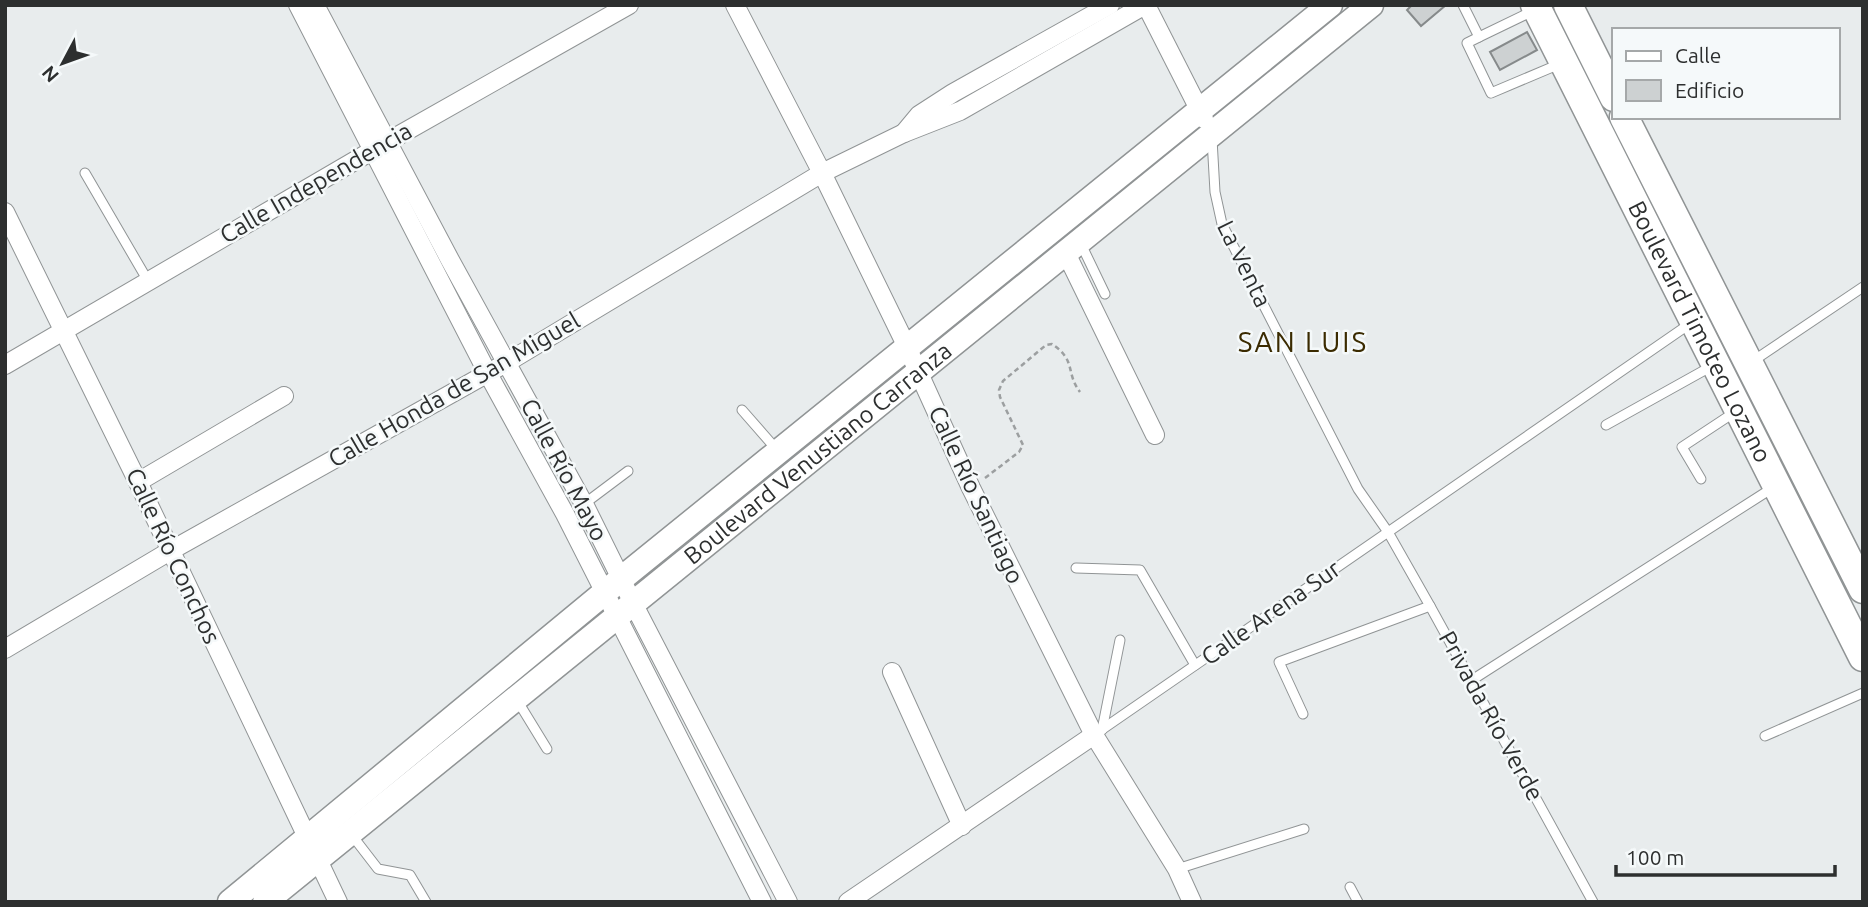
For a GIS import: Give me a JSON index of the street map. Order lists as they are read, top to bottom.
{
  "streets": {
    "main road": ["Boulevard Timoteo Lozano", "Boulevard Venustiano Carranza"],
    "street": [
      "Calle Independencia",
      "Calle Honda de San Miguel",
      "Calle Río Mayo",
      "Calle Río Santiago",
      "Calle Río Conchos",
      "Calle Arena Sur"
    ],
    "lane": ["La Venta", "Privada Río Verde"]
  },
  "crossings": [
    ["Calle Independencia", "Calle Río Mayo"],
    ["Calle Independencia", "Calle Río Conchos"],
    ["La Venta", "Boulevard Venustiano Carranza"],
    ["La Venta", "Calle Arena Sur"],
    ["La Venta", "Privada Río Verde"],
    ["Boulevard Timoteo Lozano", "Calle Arena Sur"],
    ["Calle Honda de San Miguel", "Calle Río Mayo"],
    ["Calle Honda de San Miguel", "Calle Río Santiago"],
    ["Calle Honda de San Miguel", "Calle Río Conchos"],
    ["Boulevard Venustiano Carranza", "Calle Río Mayo"],
    ["Boulevard Venustiano Carranza", "Calle Río Santiago"],
    ["Boulevard Venustiano Carranza", "Calle Río Conchos"],
    ["Calle Río Santiago", "Calle Arena Sur"],
    ["Calle Arena Sur", "Privada Río Verde"]
  ],
  "districts": ["SAN LUIS"],
  "legend": ["Calle", "Edificio"],
  "scale_bar": "100 m",
  "north": "bottom left"
}
